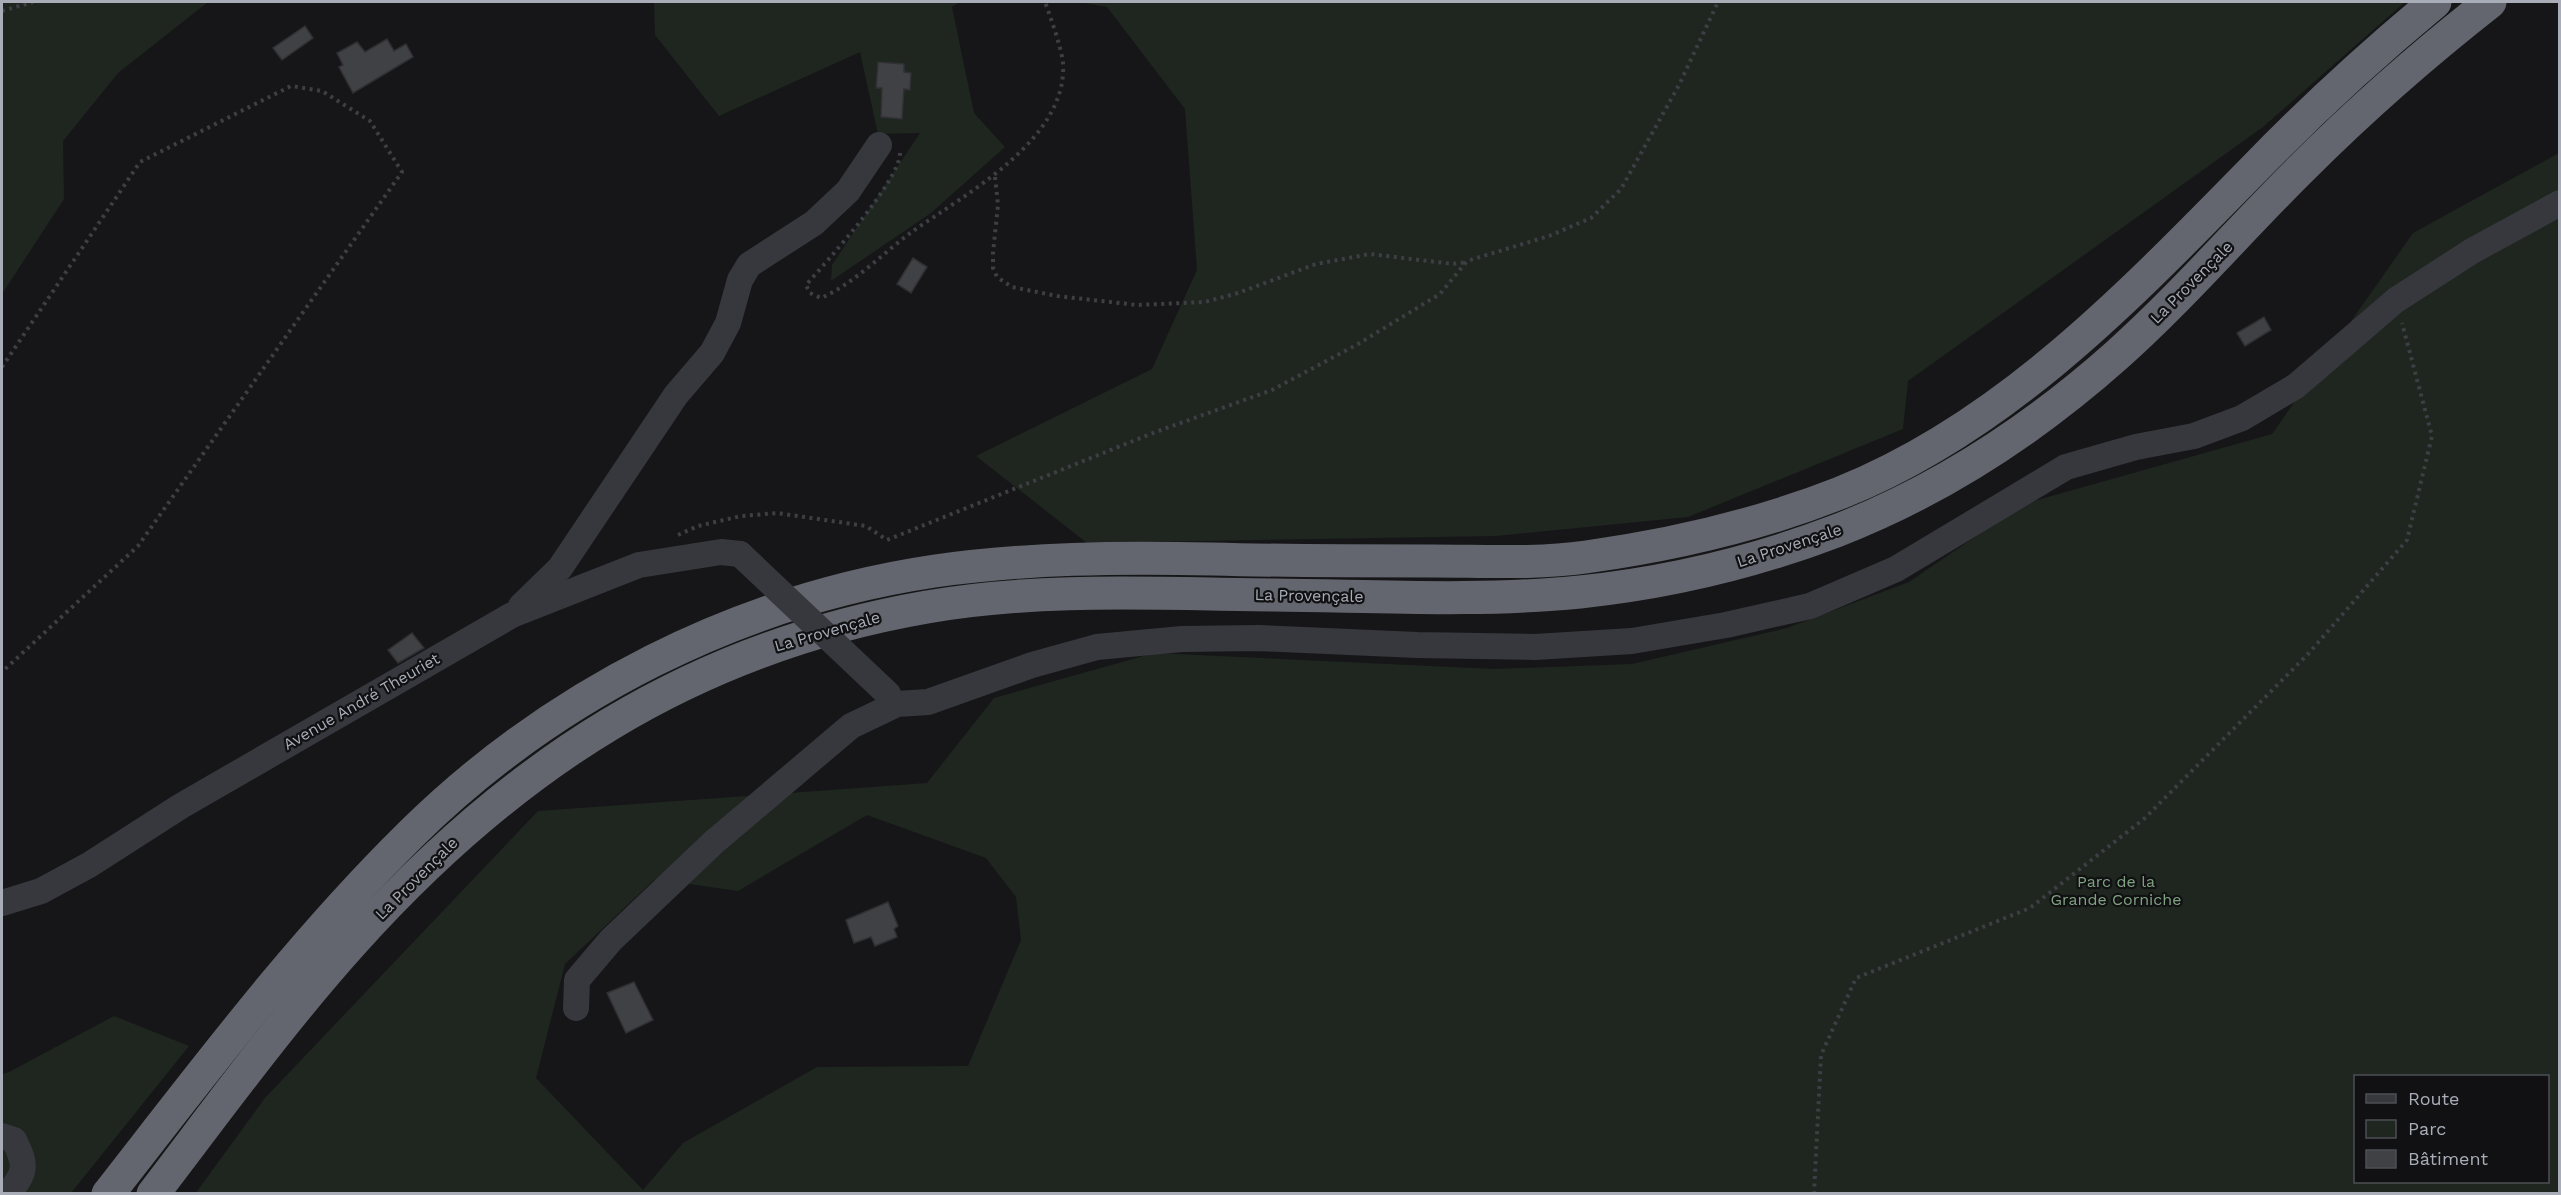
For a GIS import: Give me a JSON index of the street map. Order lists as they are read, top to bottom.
{
  "streets": {
    "highway": ["La Provençale"],
    "street": ["Avenue André Theuriet"]
  },
  "parks": ["Parc de la Grande Corniche"],
  "legend": ["Route", "Parc", "Bâtiment"]
}
